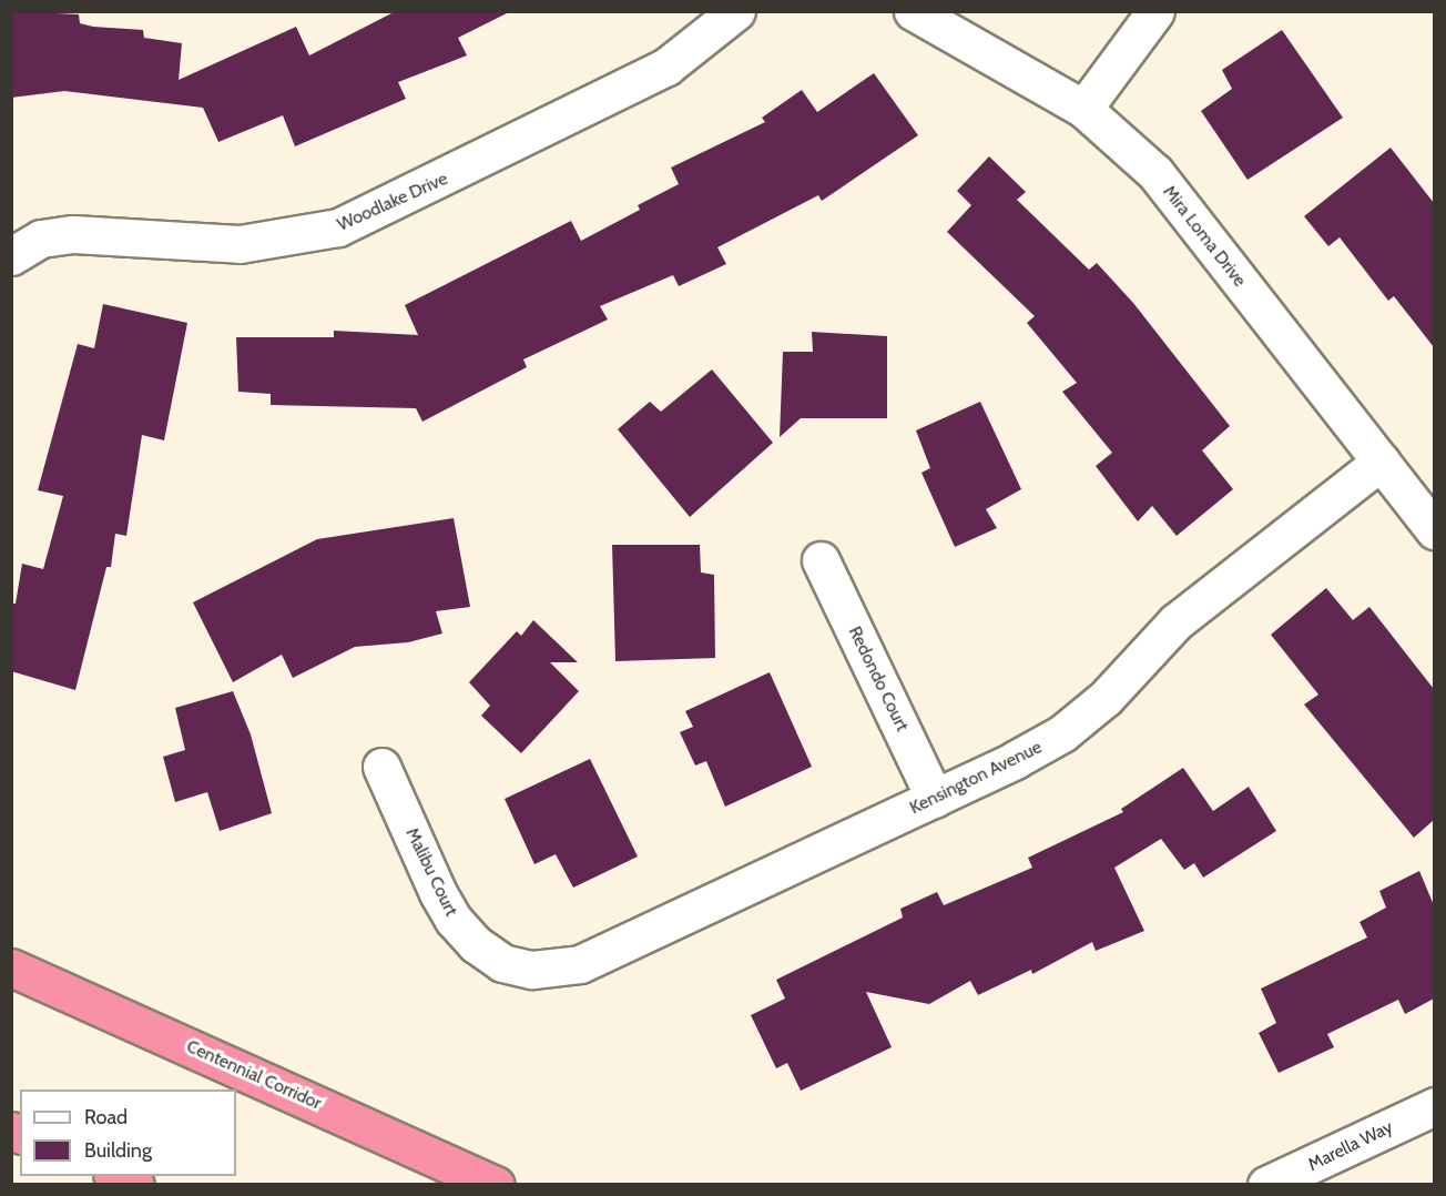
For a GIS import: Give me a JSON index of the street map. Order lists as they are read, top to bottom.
{
  "streets": {
    "highway": ["Centennial Corridor"],
    "street": [
      "Woodlake Drive",
      "Mira Loma Drive",
      "Redondo Court",
      "Kensington Avenue",
      "Malibu Court",
      "Marella Way"
    ]
  },
  "crossings": [
    ["Mira Loma Drive", "Kensington Avenue"],
    ["Redondo Court", "Kensington Avenue"],
    ["Kensington Avenue", "Malibu Court"]
  ],
  "legend": ["Road", "Building"]
}
